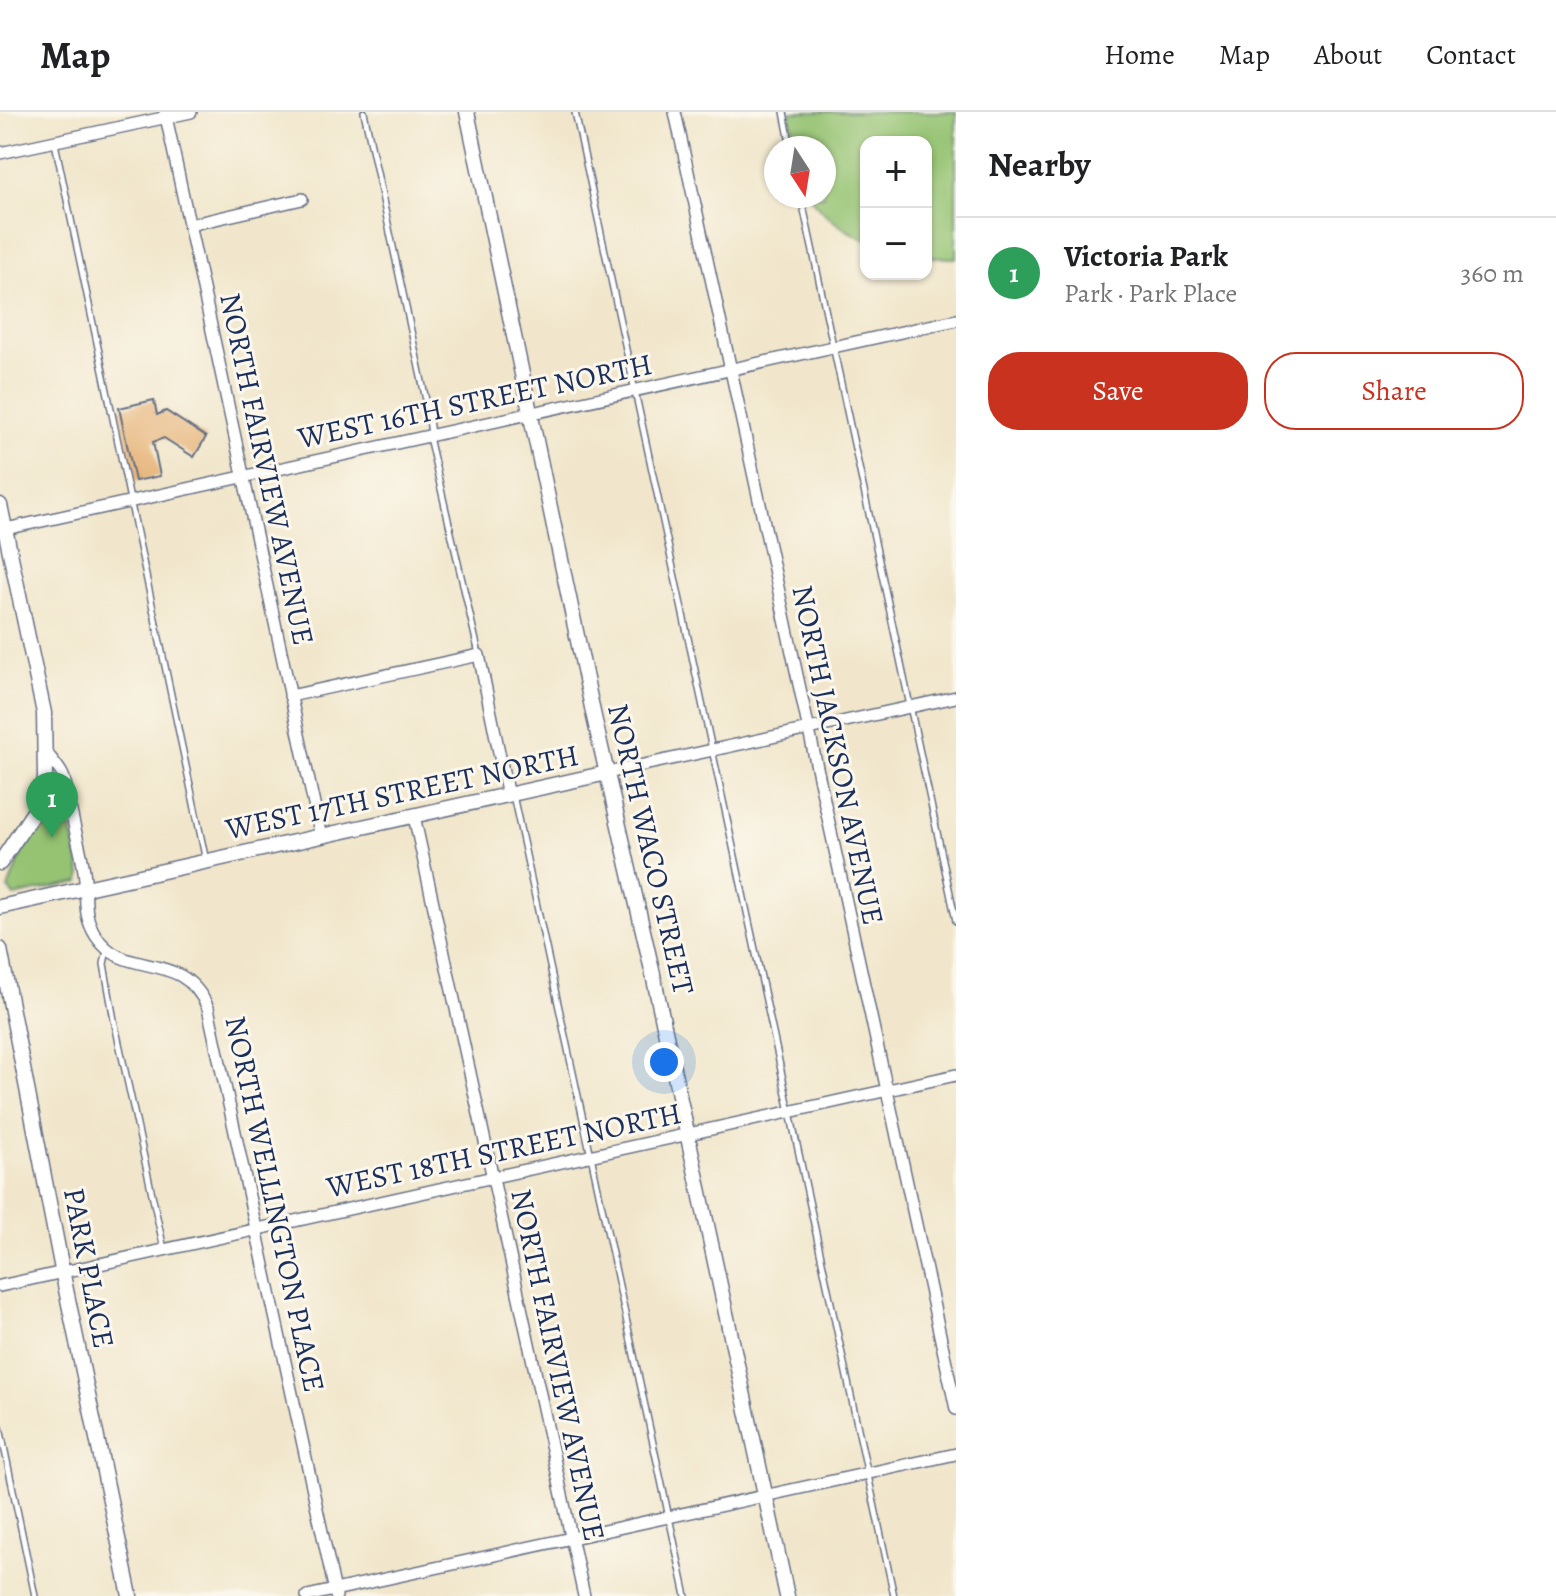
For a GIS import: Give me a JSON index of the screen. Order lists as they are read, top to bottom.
{
  "streets": {
    "street": [
      "WEST 16TH STREET NORTH",
      "NORTH FAIRVIEW AVENUE",
      "NORTH JACKSON AVENUE",
      "WEST 17TH STREET NORTH",
      "NORTH WACO STREET",
      "WEST 18TH STREET NORTH",
      "NORTH WELLINGTON PLACE",
      "PARK PLACE"
    ]
  },
  "crossings": [
    ["WEST 16TH STREET NORTH", "NORTH FAIRVIEW AVENUE"],
    ["WEST 16TH STREET NORTH", "NORTH JACKSON AVENUE"],
    ["WEST 16TH STREET NORTH", "NORTH WACO STREET"],
    ["NORTH FAIRVIEW AVENUE", "WEST 17TH STREET NORTH"],
    ["NORTH FAIRVIEW AVENUE", "WEST 18TH STREET NORTH"],
    ["NORTH JACKSON AVENUE", "WEST 17TH STREET NORTH"],
    ["NORTH JACKSON AVENUE", "WEST 18TH STREET NORTH"],
    ["WEST 17TH STREET NORTH", "NORTH WACO STREET"],
    ["NORTH WACO STREET", "WEST 18TH STREET NORTH"],
    ["WEST 18TH STREET NORTH", "NORTH WELLINGTON PLACE"],
    ["WEST 18TH STREET NORTH", "PARK PLACE"]
  ],
  "north": "bottom",
  "page": {
    "header": "Map",
    "nav": [
      "Home",
      "Map",
      "About",
      "Contact"
    ],
    "heading": "Nearby",
    "map_buttons": ["+", "−"],
    "list": [
      {
        "mark": "1",
        "name": "Victoria Park",
        "note": "Park · Park Place",
        "value": "360 m"
      }
    ],
    "buttons": ["Save", "Share"],
    "pins": "1"
  }
}
